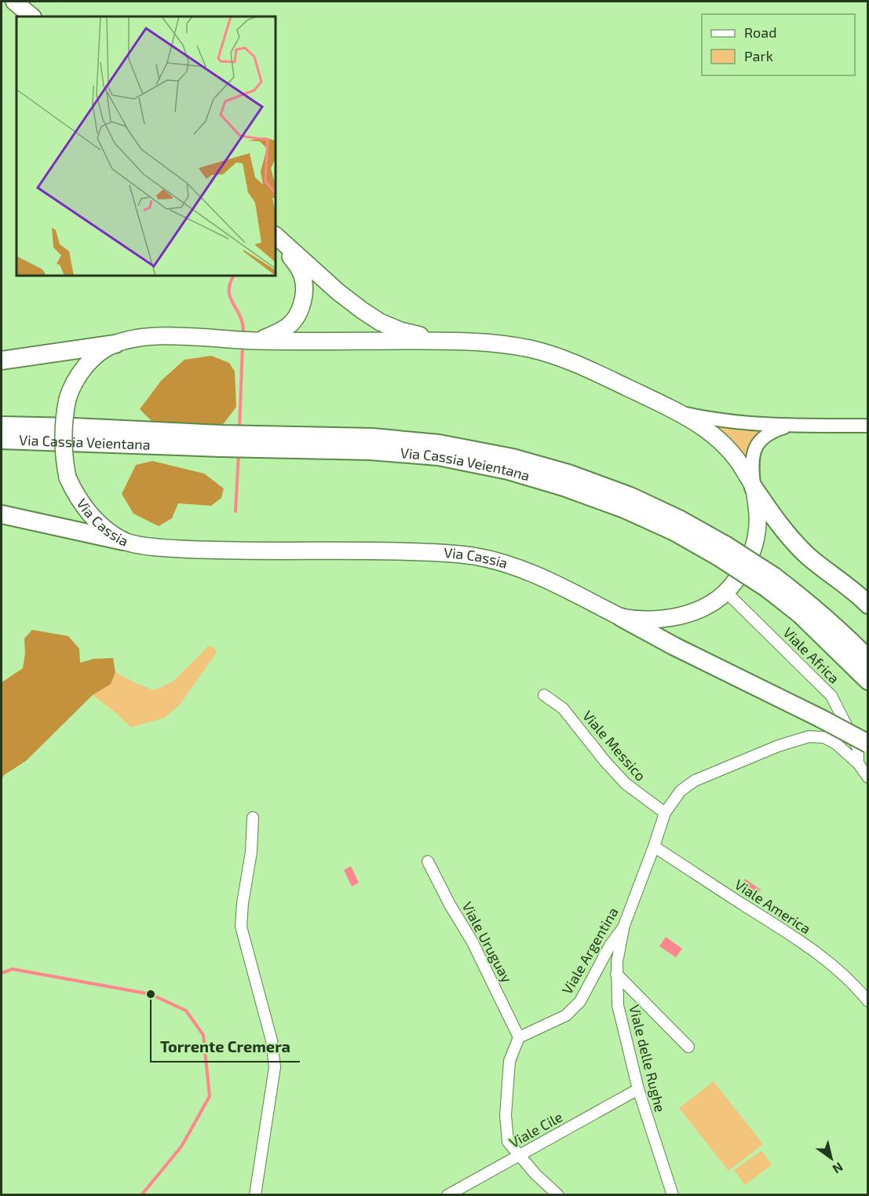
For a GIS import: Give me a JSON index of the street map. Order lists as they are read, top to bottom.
{
  "streets": {
    "highway": ["Via Cassia Veientana"],
    "main road": ["Via Cassia"],
    "street": [
      "Viale Africa",
      "Viale Messico",
      "Viale America",
      "Viale Uruguay",
      "Viale Argentina",
      "Viale delle Rughe",
      "Viale Cile"
    ]
  },
  "crossings": [
    ["Via Cassia", "Viale Africa"],
    ["Viale Africa", "Viale Argentina"],
    ["Viale Messico", "Viale Argentina"],
    ["Viale America", "Viale Argentina"],
    ["Viale Uruguay", "Viale Argentina"],
    ["Viale Argentina", "Viale delle Rughe"],
    ["Viale delle Rughe", "Viale Cile"]
  ],
  "places": ["Torrente Cremera"],
  "legend": ["Road", "Park"],
  "north": "bottom right"
}
